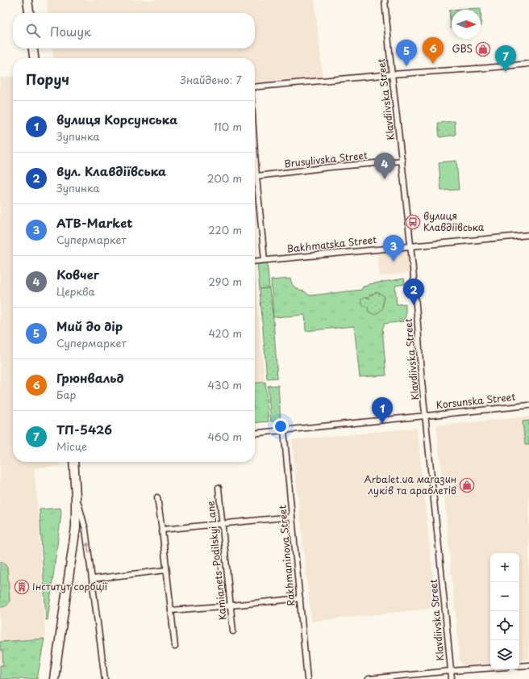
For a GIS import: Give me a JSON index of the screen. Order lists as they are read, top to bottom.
{
  "streets": {
    "street": [
      "Klavdiivska Street",
      "Brusylivska Street",
      "Bakhmatska Street",
      "Korsunska Street",
      "Rakhmaninova Street",
      "Kamianets-Podilskyi Lane"
    ]
  },
  "crossings": [
    ["Klavdiivska Street", "Brusylivska Street"],
    ["Klavdiivska Street", "Bakhmatska Street"],
    ["Klavdiivska Street", "Korsunska Street"],
    ["Korsunska Street", "Rakhmaninova Street"]
  ],
  "places": {
    "shop": ["GBS", "Arbalet.ua магазин луків та араблетів"],
    "bus stop": ["вулиця Клавдіївська"],
    "building": ["Інститут сорбції"]
  },
  "north": "right",
  "page": {
    "search": "Пошук",
    "pins": [
      "6",
      "5",
      "7",
      "4",
      "3",
      "2",
      "1"
    ],
    "heading": ["Поруч", "Знайдено: 7"],
    "list": [
      {
        "mark": "1",
        "name": "вулиця Корсунська",
        "note": "Зупинка",
        "value": "110 m"
      },
      {
        "mark": "2",
        "name": "вул. Клавдіївська",
        "note": "Зупинка",
        "value": "200 m"
      },
      {
        "mark": "3",
        "name": "ATB-Market",
        "note": "Супермаркет",
        "value": "220 m"
      },
      {
        "mark": "4",
        "name": "Ковчег",
        "note": "Церква",
        "value": "290 m"
      },
      {
        "mark": "5",
        "name": "Мий до дір",
        "note": "Супермаркет",
        "value": "420 m"
      },
      {
        "mark": "6",
        "name": "Грюнвальд",
        "note": "Бар",
        "value": "430 m"
      },
      {
        "mark": "7",
        "name": "ТП-5426",
        "note": "Місце",
        "value": "460 m"
      }
    ],
    "map_buttons": ["+", "−"]
  }
}
